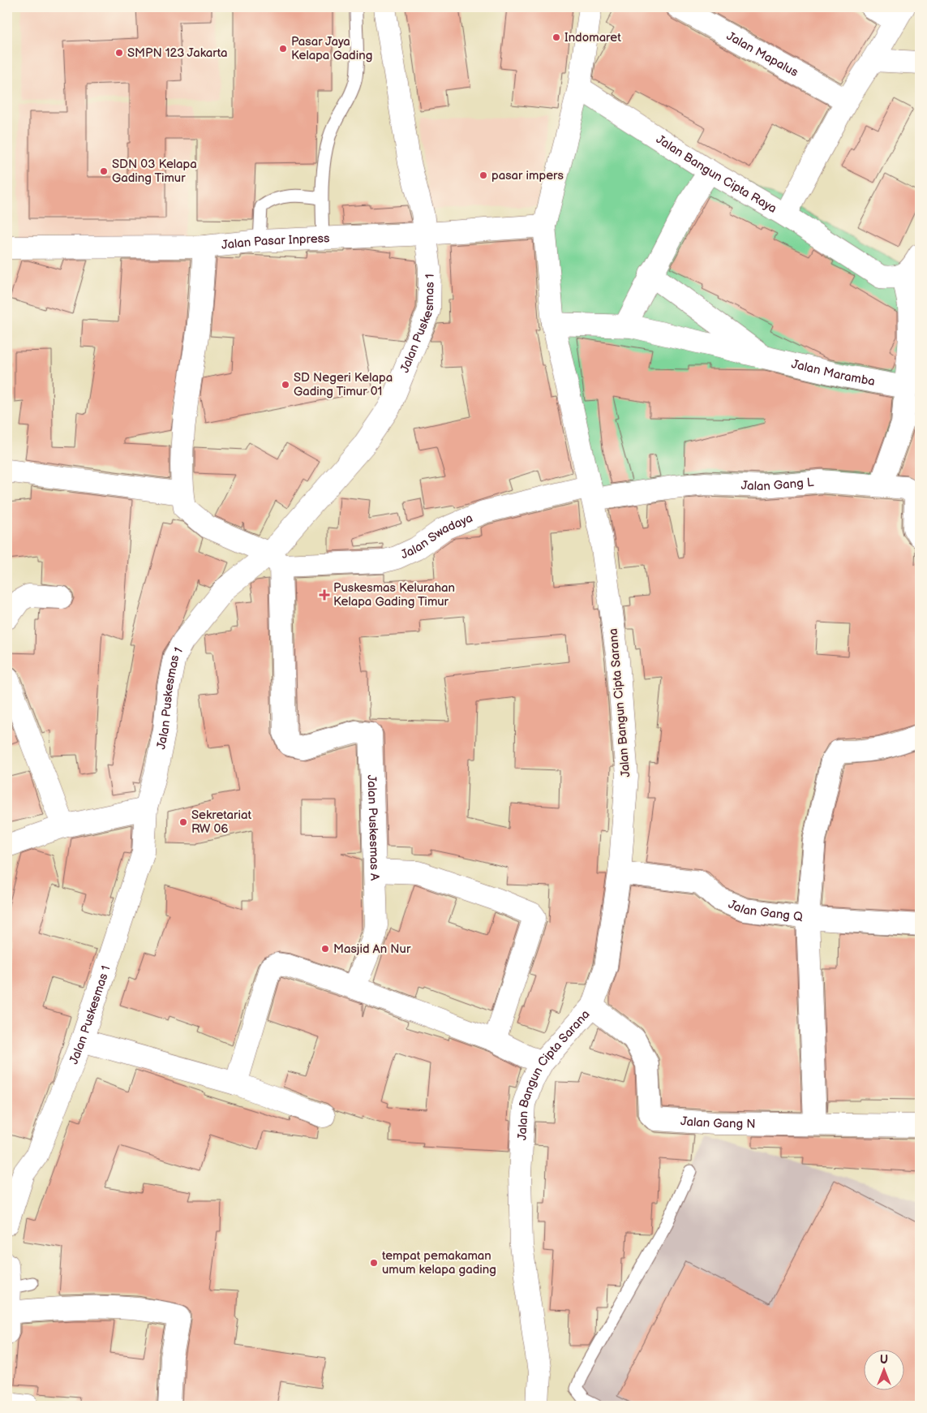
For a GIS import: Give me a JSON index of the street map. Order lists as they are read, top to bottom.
{
  "streets": {
    "street": [
      "Jalan Mapalus",
      "Jalan Bangun Cipta Raya",
      "Jalan Pasar Inpress",
      "Jalan Puskesmas 1",
      "Jalan Maramba",
      "Jalan Gang L",
      "Jalan Swadaya",
      "Jalan Bangun Cipta Sarana",
      "Jalan Puskesmas A",
      "Jalan Gang Q",
      "Jalan Gang N"
    ]
  },
  "crossings": [
    ["Jalan Mapalus", "Jalan Bangun Cipta Raya"],
    ["Jalan Bangun Cipta Raya", "Jalan Bangun Cipta Sarana"],
    ["Jalan Pasar Inpress", "Jalan Puskesmas 1"],
    ["Jalan Pasar Inpress", "Jalan Bangun Cipta Sarana"],
    ["Jalan Puskesmas 1", "Jalan Swadaya"],
    ["Jalan Puskesmas 1", "Jalan Puskesmas A"],
    ["Jalan Maramba", "Jalan Bangun Cipta Sarana"],
    ["Jalan Gang L", "Jalan Swadaya"],
    ["Jalan Gang L", "Jalan Bangun Cipta Sarana"],
    ["Jalan Swadaya", "Jalan Bangun Cipta Sarana"],
    ["Jalan Swadaya", "Jalan Puskesmas A"],
    ["Jalan Bangun Cipta Sarana", "Jalan Gang Q"],
    ["Jalan Bangun Cipta Sarana", "Jalan Gang N"]
  ],
  "places": {
    "other": [
      "Indomaret",
      "Pasar Jaya Kelapa Gading",
      "SMPN 123 Jakarta",
      "SDN 03 Kelapa Gading Timur",
      "pasar impers",
      "SD Negeri Kelapa Gading Timur 01",
      "Sekretariat RW 06",
      "Masjid An Nur",
      "tempat pemakaman umum kelapa gading"
    ],
    "health": ["Puskesmas Kelurahan Kelapa Gading Timur"]
  },
  "north": "top"
}
